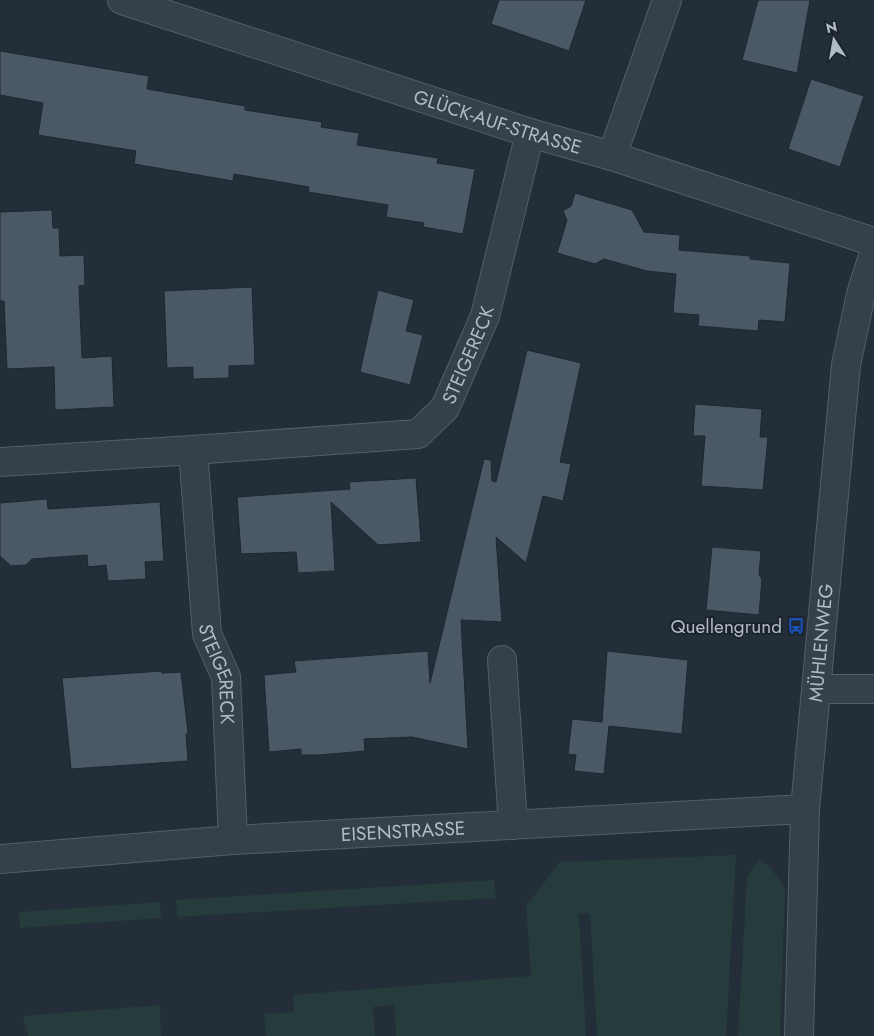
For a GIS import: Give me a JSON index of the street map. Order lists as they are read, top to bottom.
{
  "streets": {
    "street": [
      "GLÜCK-AUF-STRASSE",
      "STEIGERECK",
      "MÜHLENWEG",
      "EISENSTRASSE"
    ]
  },
  "crossings": [
    ["GLÜCK-AUF-STRASSE", "STEIGERECK"],
    ["STEIGERECK", "EISENSTRASSE"],
    ["MÜHLENWEG", "EISENSTRASSE"]
  ],
  "places": {
    "bus stop": ["Quellengrund"]
  },
  "north": "top"
}
